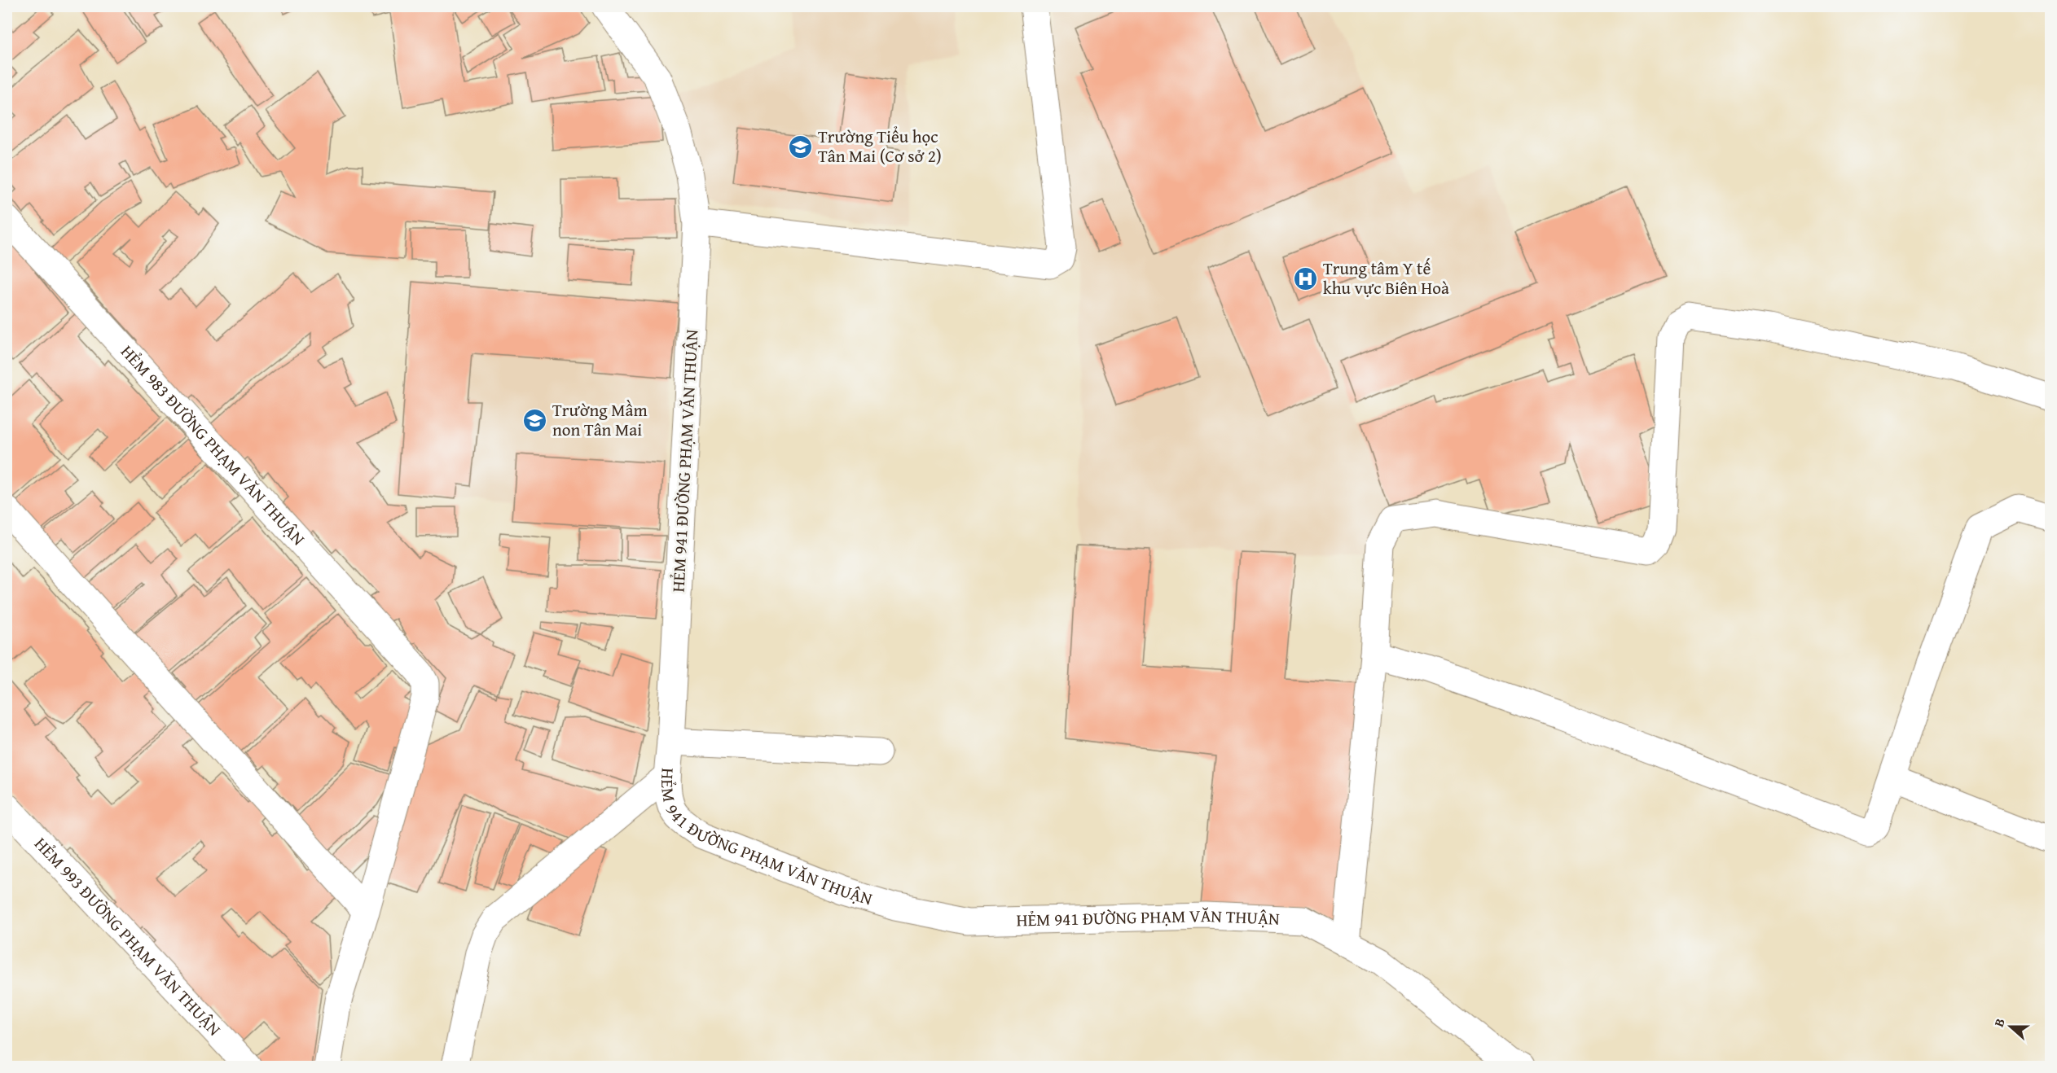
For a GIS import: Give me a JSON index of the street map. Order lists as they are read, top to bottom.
{
  "streets": {
    "street": ["HẺM 983 ĐƯỜNG PHẠM VĂN THUẬN", "HẺM 941 ĐƯỜNG PHẠM VĂN THUẬN", "HẺM 993 ĐƯỜNG PHẠM VĂN THUẬN"]
  },
  "places": {
    "school or university": ["Trường Tiểu học Tân Mai (Cơ sở 2)", "Trường Mầm non Tân Mai"],
    "hospital": ["Trung tâm Y tế khu vực Biên Hoà"]
  },
  "north": "left"
}
